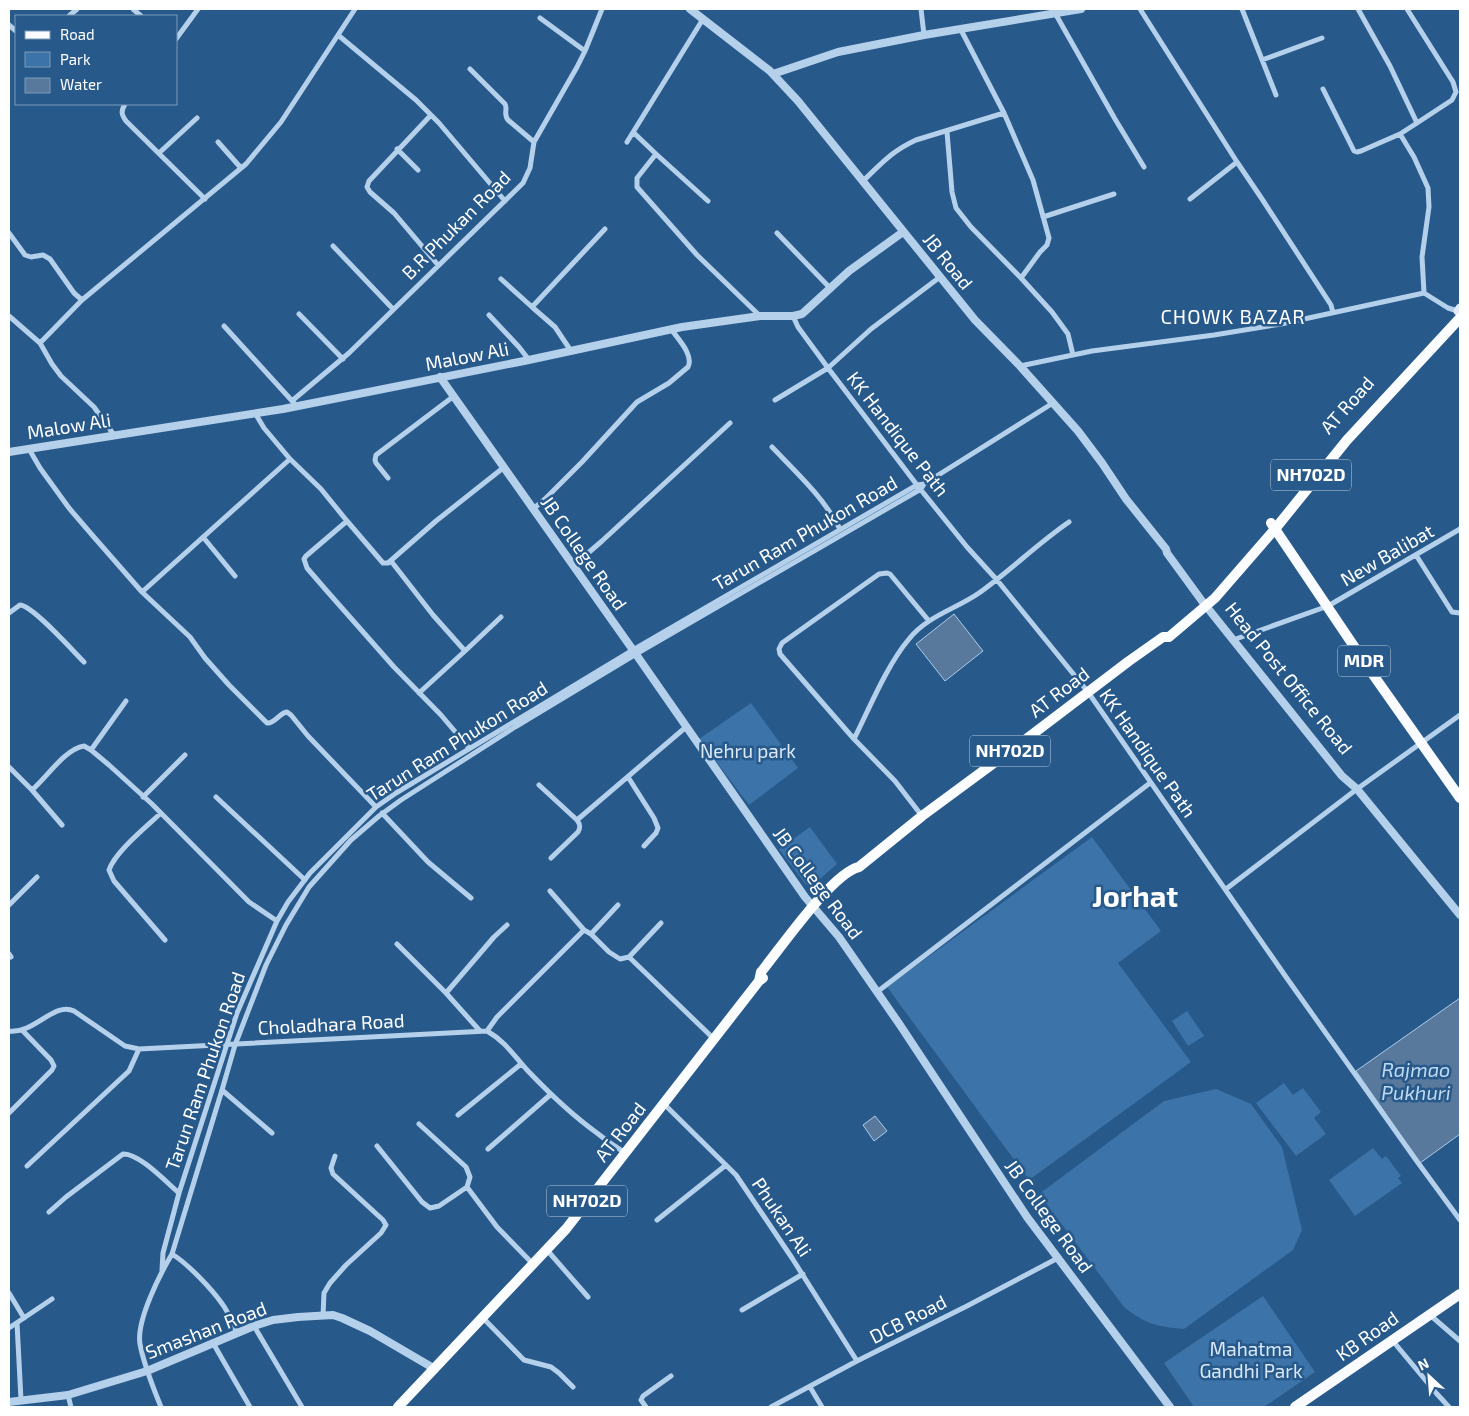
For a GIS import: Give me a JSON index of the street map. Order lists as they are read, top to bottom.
{
  "streets": {
    "highway": ["AT Road", "NH702D"],
    "main road": ["MDR", "KB Road"],
    "street": [
      "B.R Phukan Road",
      "JB Road",
      "Malow Ali",
      "KK Handique Path",
      "Tarun Ram Phukon Road",
      "JB College Road",
      "New Balibat",
      "Head Post Office Road",
      "Choladhara Road",
      "Phukan Ali",
      "DCB Road",
      "Smashan Road"
    ]
  },
  "crossings": [
    ["B.R Phukan Road", "Malow Ali"],
    ["JB Road", "AT Road"],
    ["JB Road", "Tarun Ram Phukon Road"],
    ["JB Road", "Head Post Office Road"],
    ["Malow Ali", "KK Handique Path"],
    ["Malow Ali", "JB College Road"],
    ["AT Road", "KK Handique Path"],
    ["AT Road", "JB College Road"],
    ["AT Road", "MDR"],
    ["AT Road", "Head Post Office Road"],
    ["AT Road", "Phukan Ali"],
    ["AT Road", "Smashan Road"],
    ["KK Handique Path", "Tarun Ram Phukon Road"],
    ["Tarun Ram Phukon Road", "JB College Road"],
    ["Tarun Ram Phukon Road", "Choladhara Road"],
    ["Tarun Ram Phukon Road", "Smashan Road"],
    ["JB College Road", "DCB Road"],
    ["New Balibat", "MDR"],
    ["New Balibat", "Head Post Office Road"],
    ["Phukan Ali", "DCB Road"]
  ],
  "districts": ["CHOWK BAZAR", "Jorhat"],
  "water": ["Rajmao Pukhuri"],
  "parks": ["Nehru park", "Mahatma Gandhi Park"],
  "legend": ["Road", "Park", "Water"],
  "north": "top left"
}
